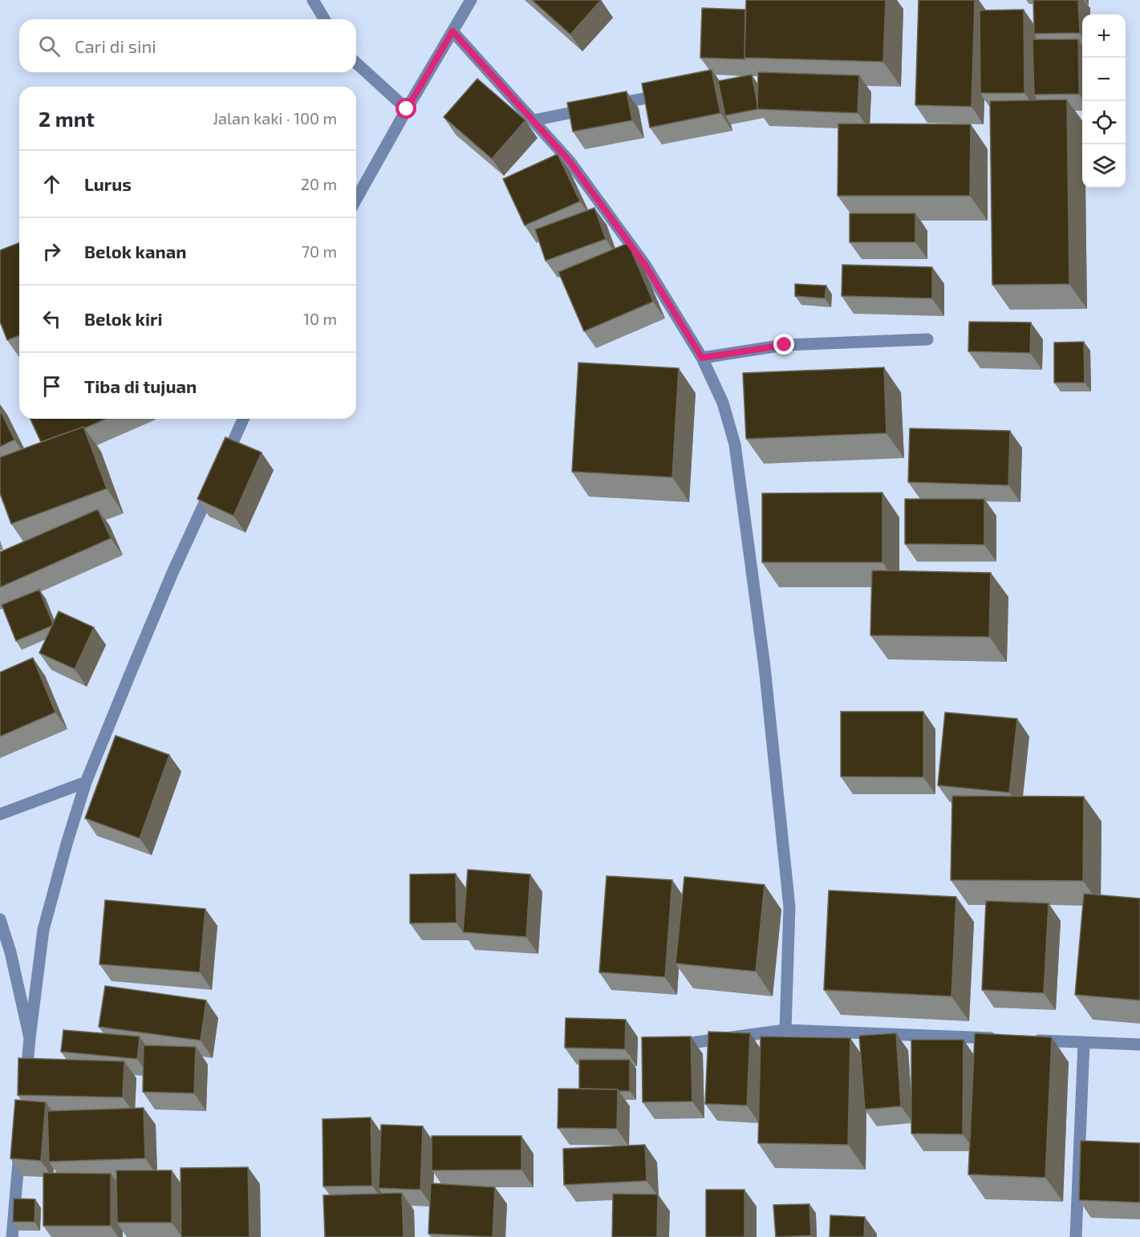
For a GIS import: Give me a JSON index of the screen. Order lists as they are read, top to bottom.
{
  "page": {
    "map_buttons": ["+", "−"],
    "search": "Cari di sini",
    "heading": ["2 mnt", "Jalan kaki · 100 m"],
    "list": [
      ["Lurus", "20 m"],
      ["Belok kanan", "70 m"],
      ["Belok kiri", "10 m"],
      "Tiba di tujuan"
    ]
  }
}
